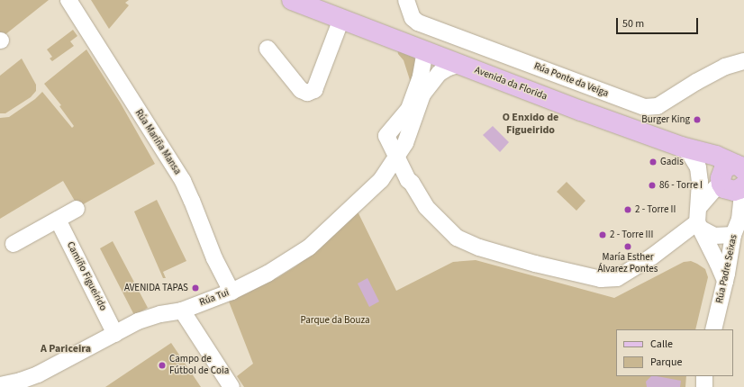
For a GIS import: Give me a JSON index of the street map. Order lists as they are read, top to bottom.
{
  "streets": {
    "main road": ["Avenida da Florida"],
    "street": [
      "Rúa Ponte da Veiga",
      "Rúa Mariña Mansa",
      "Rúa Padre Seixas",
      "Camiño Figueirido",
      "Rúa Tui"
    ]
  },
  "crossings": [
    ["Avenida da Florida", "Rúa Padre Seixas"],
    ["Avenida da Florida", "Rúa Tui"],
    ["Rúa Mariña Mansa", "Rúa Tui"],
    ["Camiño Figueirido", "Rúa Tui"]
  ],
  "districts": ["O Enxido de Figueirido", "A Pariceira"],
  "parks": ["Parque da Bouza"],
  "places": [
    "Burger King",
    "Gadis",
    "86 - Torre I",
    "2 - Torre II",
    "2 - Torre III",
    "María Esther Álvarez Pontes",
    "AVENIDA TAPAS",
    "Campo de Fútbol de Coia"
  ],
  "legend": ["Calle", "Parque"],
  "scale_bar": "50 m"
}
